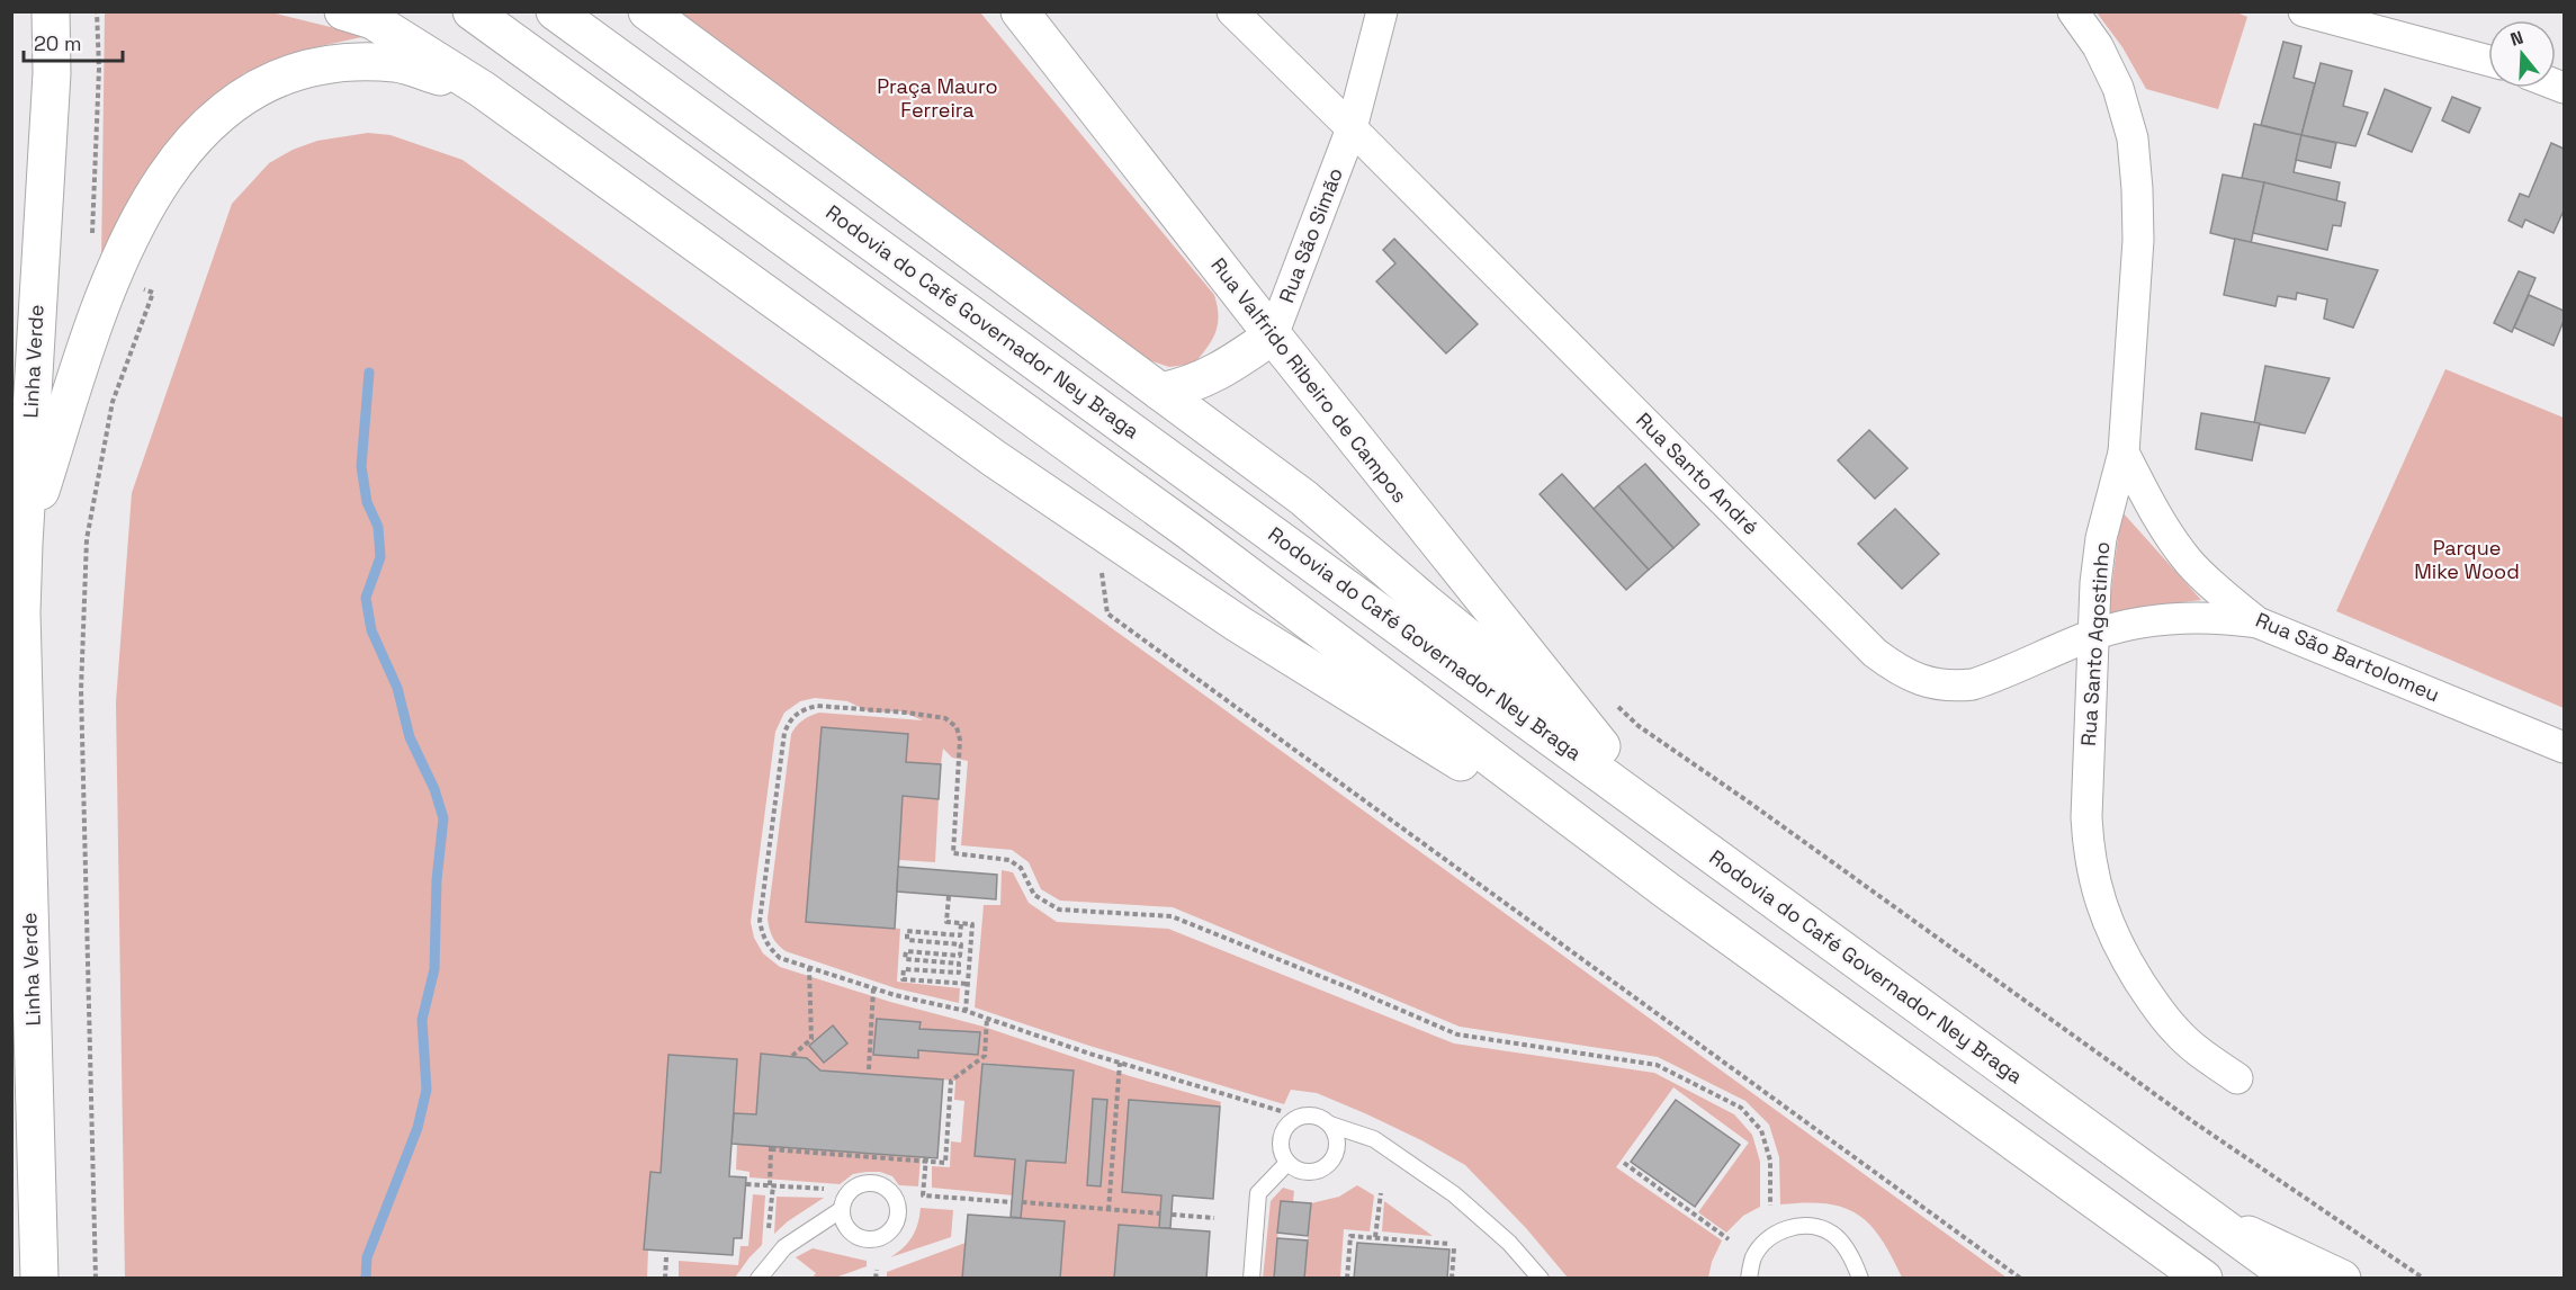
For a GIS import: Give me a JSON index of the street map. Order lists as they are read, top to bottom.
{
  "streets": {
    "main road": ["Rodovia do Café Governador Ney Braga", "Linha Verde", "Rua Valfrido Ribeiro de Campos"],
    "street": [
      "Rua São Simão",
      "Rua Santo André",
      "Rua Santo Agostinho",
      "Rua São Bartolomeu"
    ]
  },
  "crossings": [
    ["Rua São Simão", "Rua Valfrido Ribeiro de Campos"],
    ["Rua São Simão", "Rua Santo André"],
    ["Rua Santo André", "Rua Santo Agostinho"],
    ["Rua Santo André", "Rua São Bartolomeu"],
    ["Rua Santo Agostinho", "Rua São Bartolomeu"]
  ],
  "parks": ["Praça Mauro Ferreira", "Parque Mike Wood"],
  "scale_bar": "20 m",
  "north": "top"
}
